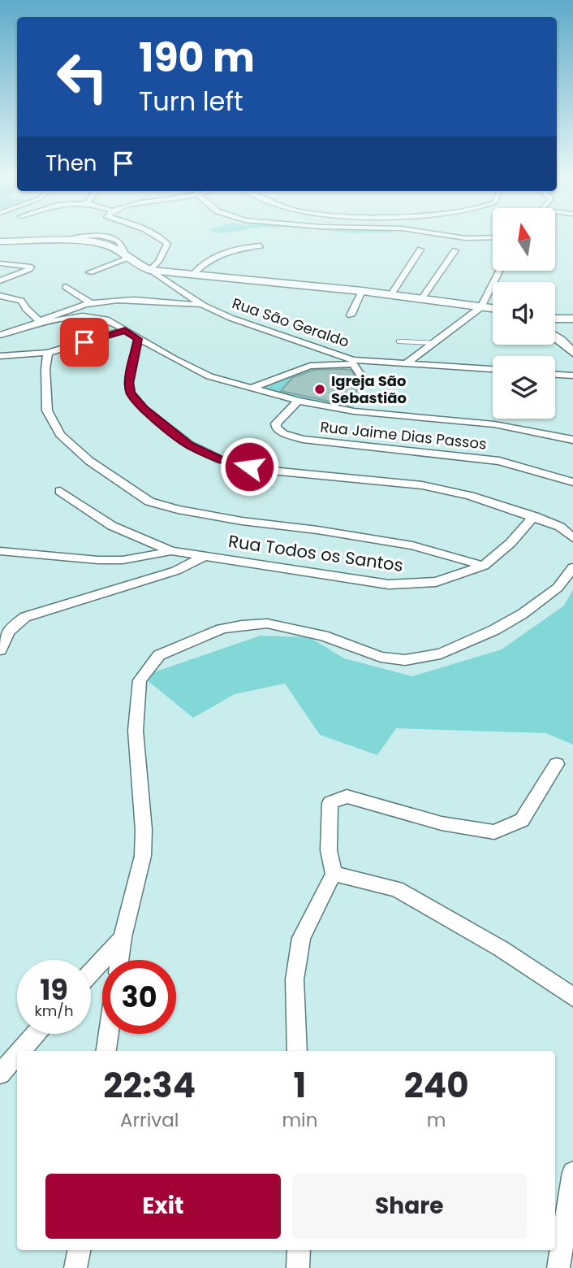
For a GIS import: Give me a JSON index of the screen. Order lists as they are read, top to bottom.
{
  "streets": {
    "street": ["Rua São Geraldo", "Rua Jaime Dias Passos", "Rua Todos os Santos"]
  },
  "places": ["Igreja São Sebastião"],
  "north": "top",
  "page": {
    "turn": ["190 m", "Turn left"],
    "then": "Then",
    "speed": "19 km/h",
    "limit": "30",
    "eta": [
      "22:34",
      "Arrival",
      "1",
      "min",
      "240",
      "m"
    ],
    "buttons": ["Exit", "Share"]
  }
}
